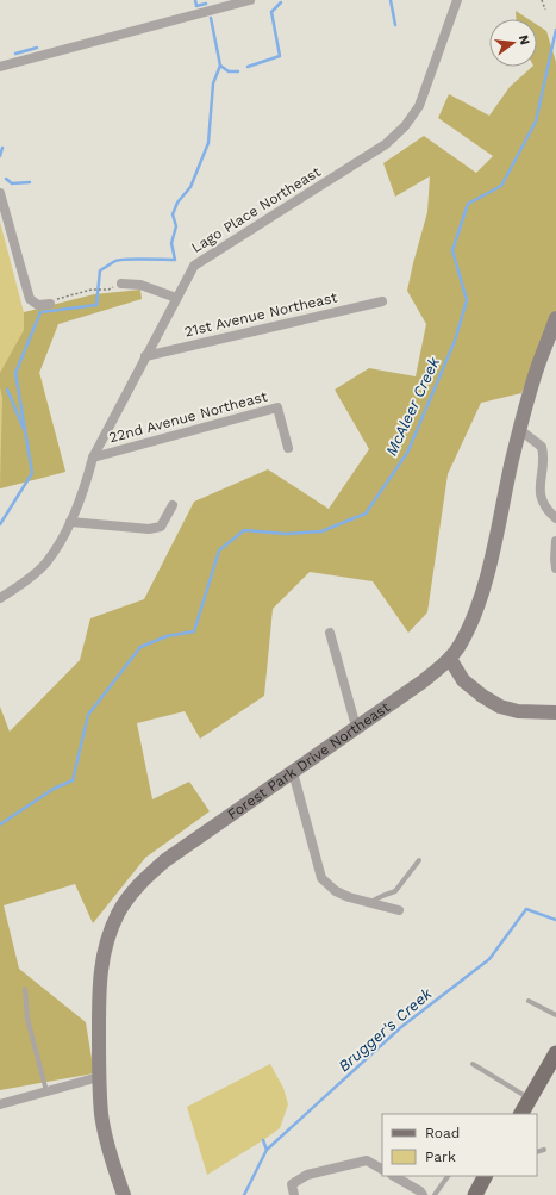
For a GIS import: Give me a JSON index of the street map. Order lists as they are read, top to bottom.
{
  "streets": {
    "street": [
      "Lago Place Northeast",
      "21st Avenue Northeast",
      "22nd Avenue Northeast",
      "Forest Park Drive Northeast"
    ]
  },
  "crossings": [
    ["Lago Place Northeast", "21st Avenue Northeast"],
    ["Lago Place Northeast", "22nd Avenue Northeast"]
  ],
  "water": ["McAleer Creek", "Brugger's Creek"],
  "legend": ["Road", "Park"],
  "north": "right"
}
